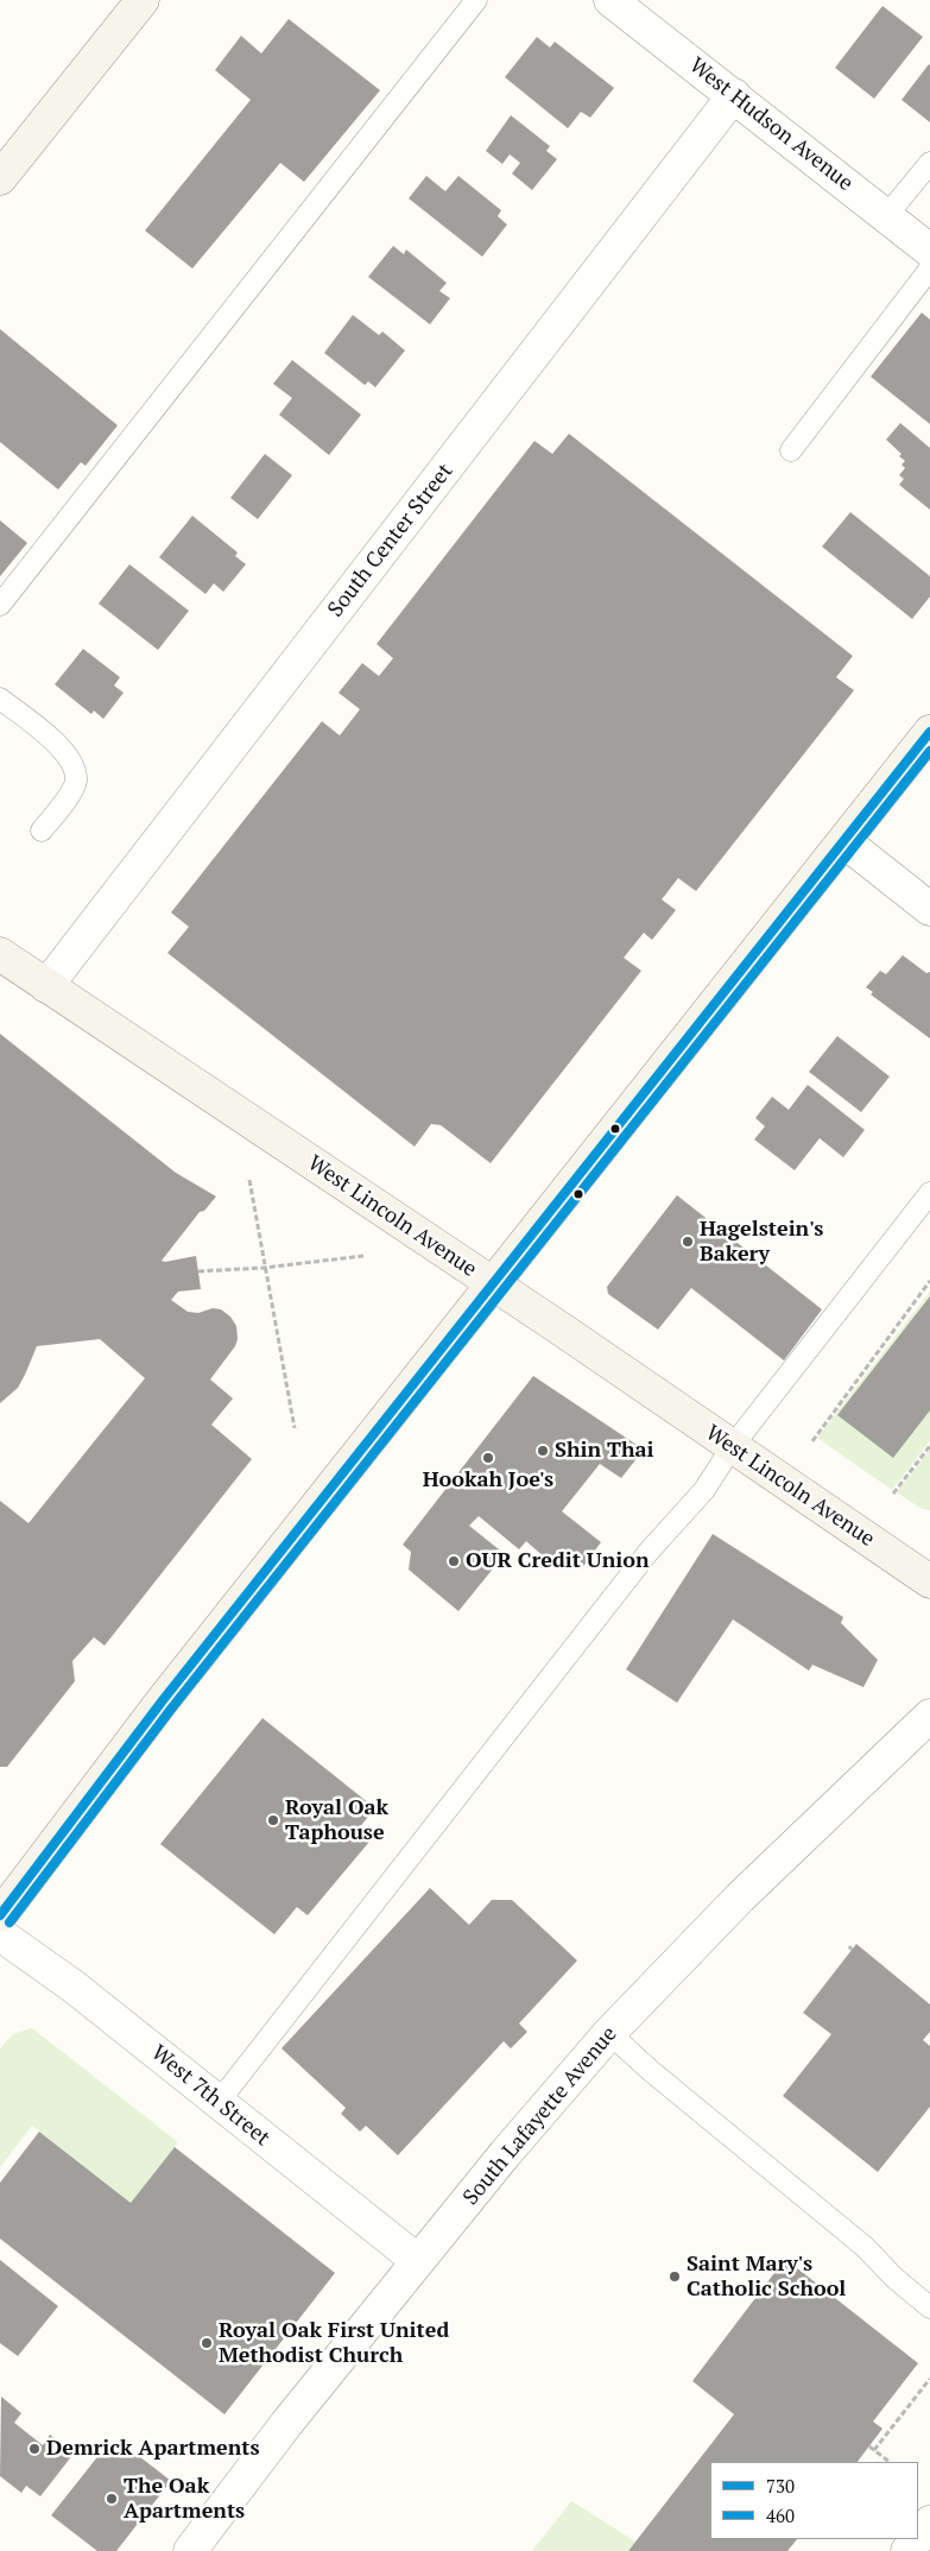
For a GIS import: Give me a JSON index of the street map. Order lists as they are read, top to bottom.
{
  "streets": {
    "main road": ["West Lincoln Avenue"],
    "street": [
      "West Hudson Avenue",
      "South Center Street",
      "West 7th Street",
      "South Lafayette Avenue"
    ]
  },
  "crossings": [
    ["West Hudson Avenue", "South Center Street"],
    ["South Center Street", "West Lincoln Avenue"],
    ["West 7th Street", "South Lafayette Avenue"]
  ],
  "places": [
    "Hagelstein's Bakery",
    "Shin Thai",
    "Hookah Joe's",
    "OUR Credit Union",
    "Royal Oak Taphouse",
    "Saint Mary's Catholic School",
    "Royal Oak First United Methodist Church",
    "Demrick Apartments",
    "The Oak Apartments"
  ],
  "lines": ["transit line 730", "transit line 460"],
  "legend": ["730", "460"]
}
